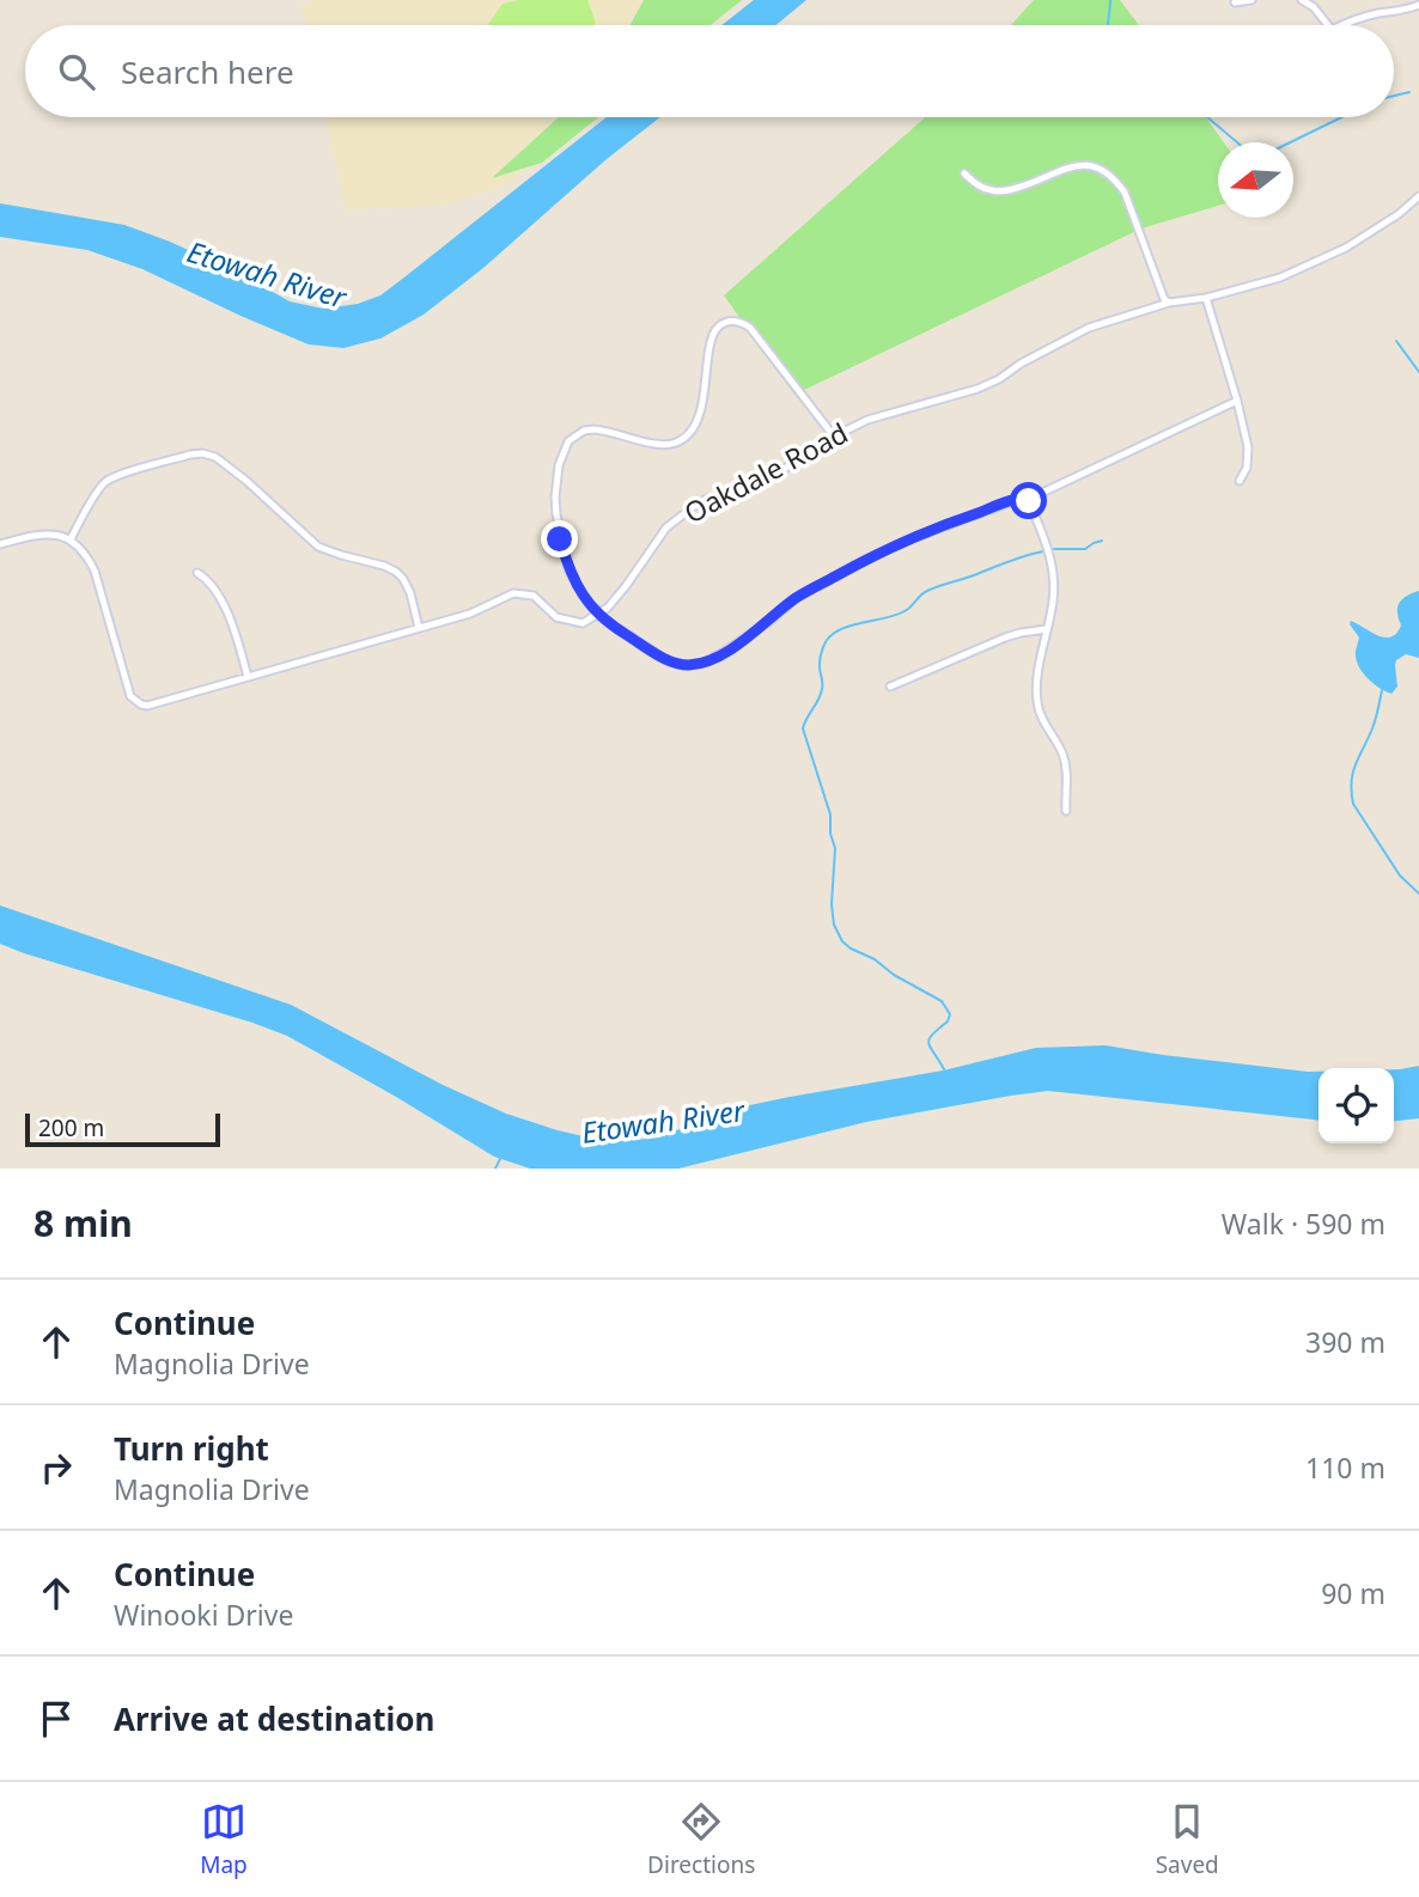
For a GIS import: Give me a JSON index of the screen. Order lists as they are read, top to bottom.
{
  "streets": {
    "street": ["Oakdale Road"]
  },
  "water": ["Etowah River"],
  "scale_bar": "200 m",
  "north": "left",
  "page": {
    "search": "Search here",
    "scale": "200 m",
    "heading": ["8 min", "Walk · 590 m"],
    "list": [
      ["Continue", "Magnolia Drive", "390 m"],
      ["Turn right", "Magnolia Drive", "110 m"],
      ["Continue", "Winooki Drive", "90 m"],
      "Arrive at destination"
    ],
    "nav": ["Map", "Directions", "Saved"]
  }
}
